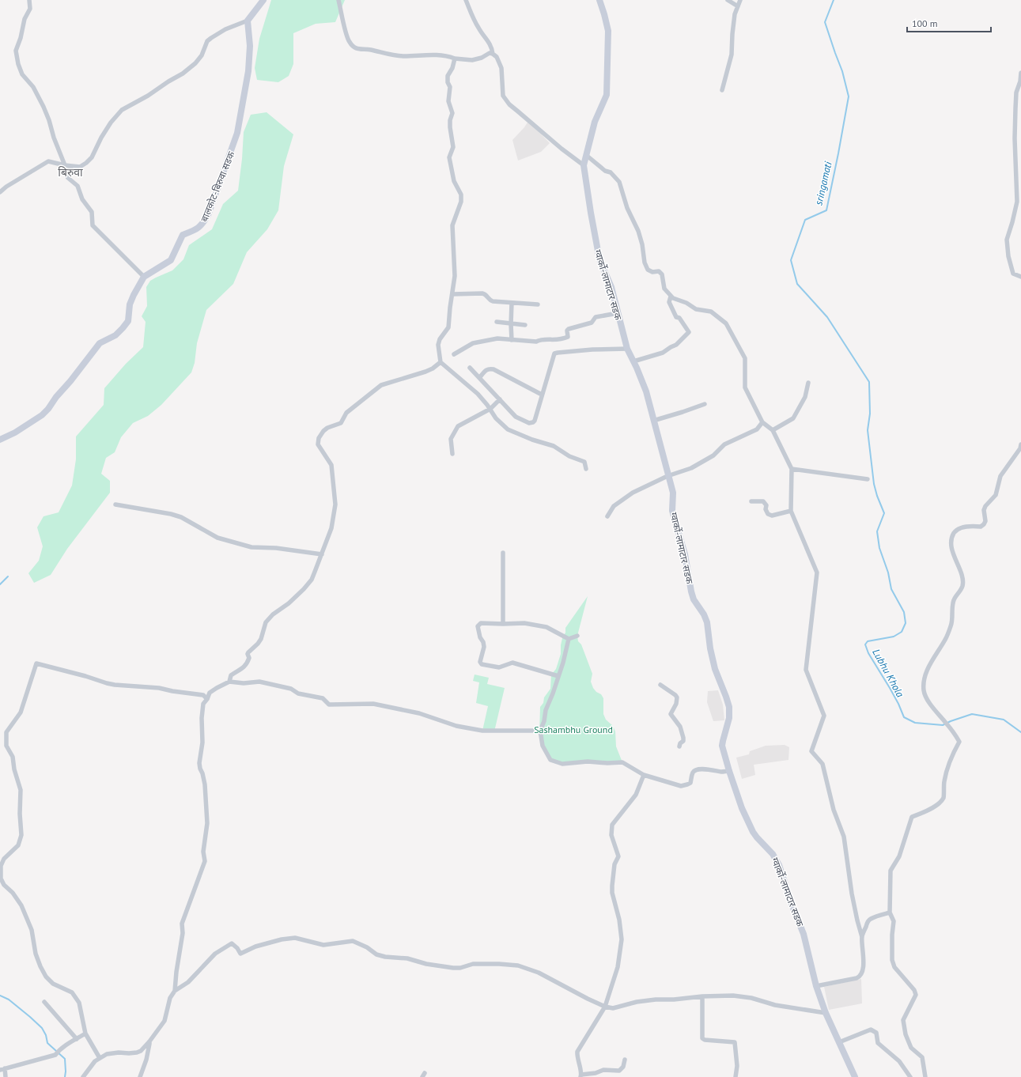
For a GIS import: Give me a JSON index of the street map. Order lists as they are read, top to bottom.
{
  "streets": {
    "main road": ["बालकोट-बिरुवा सडक", "ग्वार्को-लामाटार सडक"]
  },
  "districts": ["बिरुवा"],
  "water": ["sringamati", "Lubhu Khola"],
  "parks": ["Sashambhu Ground"],
  "scale_bar": "100 m"
}
